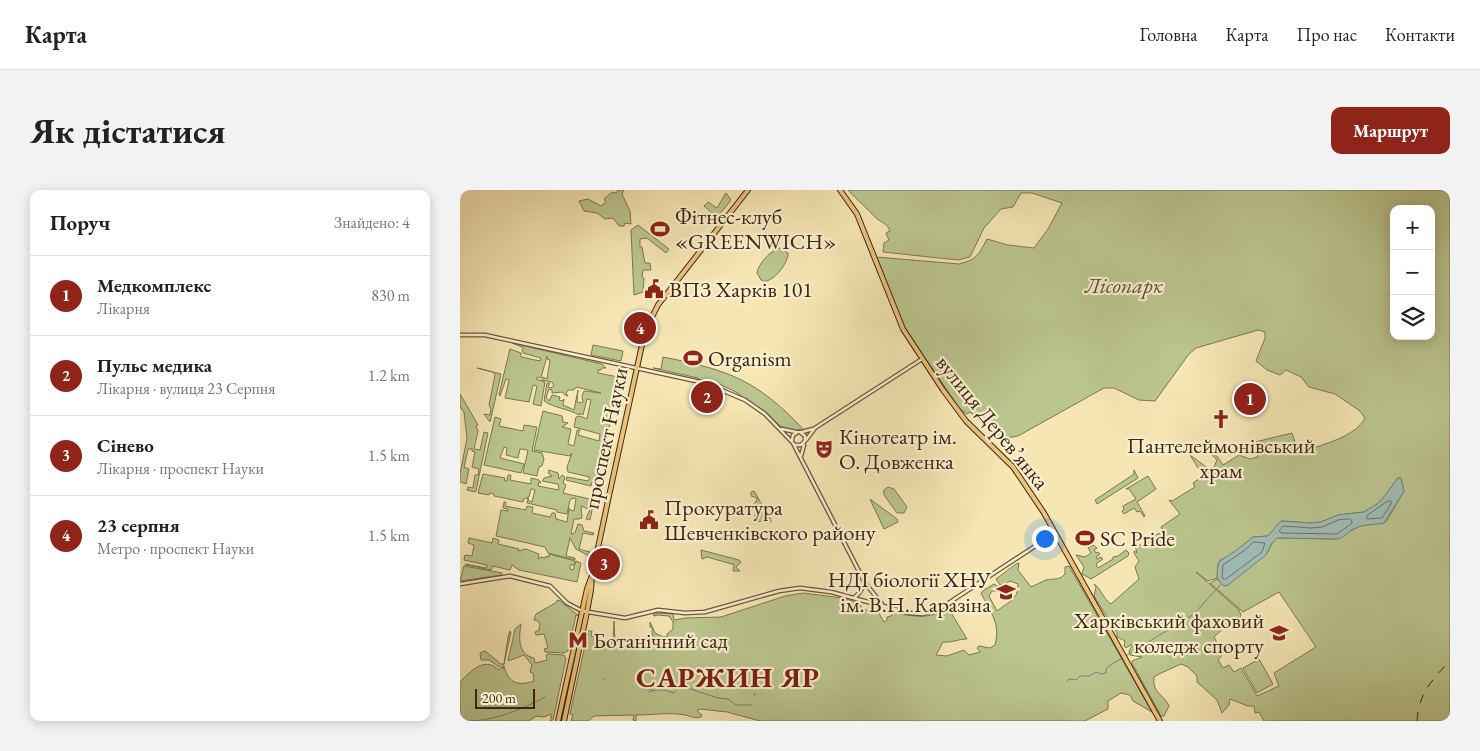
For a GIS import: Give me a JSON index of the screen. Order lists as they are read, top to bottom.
{
  "streets": {
    "main road": ["вулиця Дерев’янка", "проспект Науки"]
  },
  "districts": ["САРЖИН ЯР"],
  "parks": ["Лісопарк"],
  "places": {
    "sports": ["Фітнес-клуб «GREENWICH»", "Organism", "SC Pride"],
    "public building": ["ВПЗ Харків 101", "Прокуратура Шевченківского району"],
    "church": ["Пантелеймонівський храм"],
    "theatre": ["Кінотеатр ім. О. Довженка"],
    "school or university": ["НДІ біології ХНУ ім. В.Н. Каразіна", "Харківський фаховий коледж спорту"],
    "metro station": ["Ботанічний сад"]
  },
  "scale_bar": "200 m",
  "page": {
    "header": "Карта",
    "nav": [
      "Головна",
      "Карта",
      "Про нас",
      "Контакти"
    ],
    "buttons": "Маршрут",
    "title": "Як дістатися",
    "heading": ["Поруч", "Знайдено: 4"],
    "map_buttons": ["+", "−"],
    "list": [
      {
        "mark": "1",
        "name": "Медкомплекс",
        "note": "Лікарня",
        "value": "830 m"
      },
      {
        "mark": "2",
        "name": "Пульс медика",
        "note": "Лікарня · вулиця 23 Серпня",
        "value": "1.2 km"
      },
      {
        "mark": "3",
        "name": "Сінево",
        "note": "Лікарня · проспект Науки",
        "value": "1.5 km"
      },
      {
        "mark": "4",
        "name": "23 серпня",
        "note": "Метро · проспект Науки",
        "value": "1.5 km"
      }
    ],
    "pins": [
      "4",
      "2",
      "1",
      "3"
    ],
    "scale": "200 m"
  }
}
